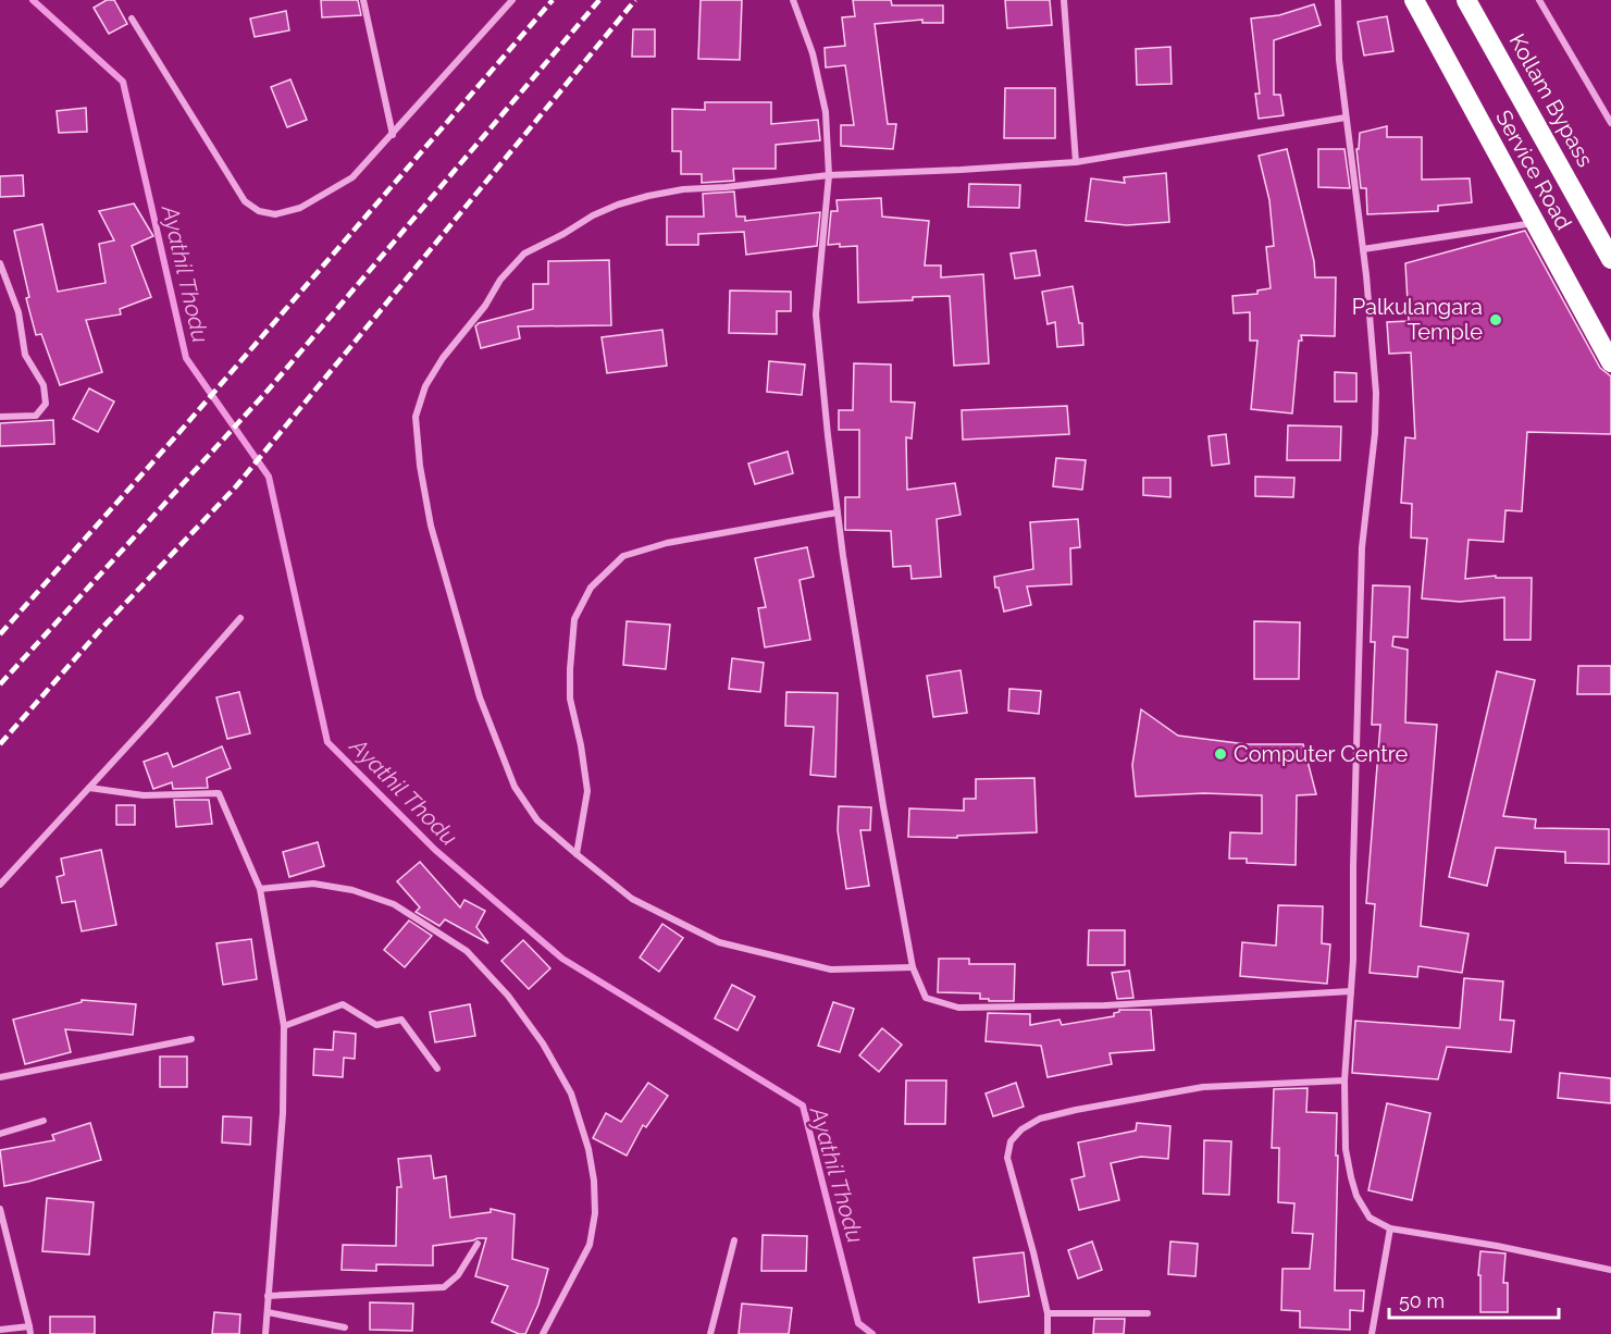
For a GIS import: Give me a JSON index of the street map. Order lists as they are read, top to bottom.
{
  "streets": {
    "highway": ["Kollam Bypass", "Service Road"]
  },
  "water": ["Ayathil Thodu"],
  "places": ["Palkulangara Temple", "Computer Centre"],
  "scale_bar": "50 m"
}
